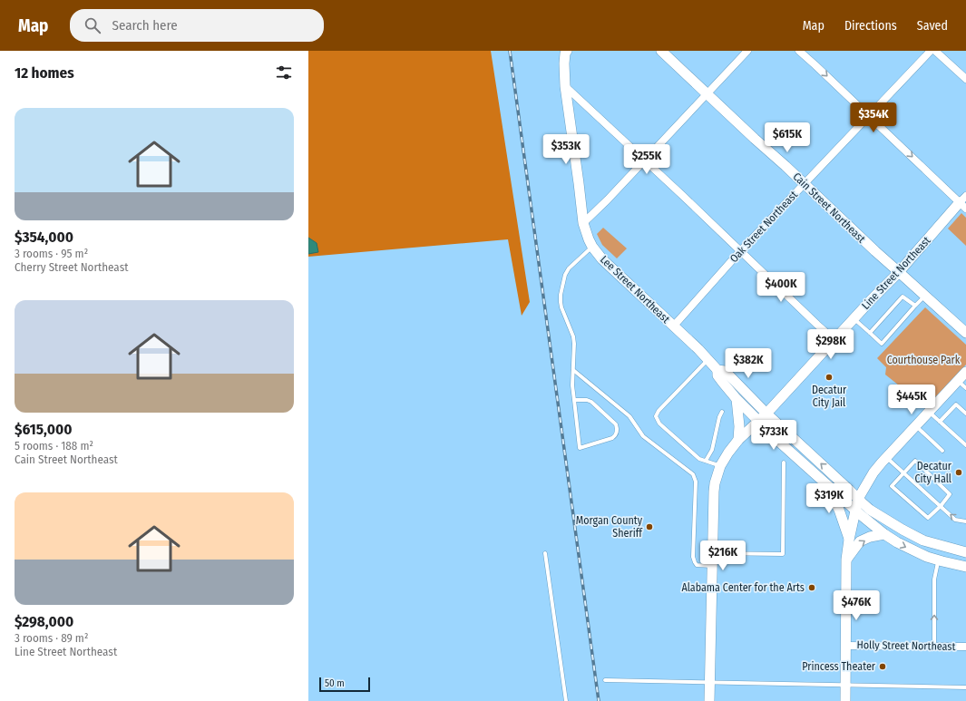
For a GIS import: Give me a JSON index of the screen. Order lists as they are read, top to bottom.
{
  "streets": {
    "street": [
      "Cain Street Northeast",
      "Oak Street Northeast",
      "Line Street Northeast",
      "Lee Street Northeast",
      "Holly Street Northeast"
    ]
  },
  "crossings": [
    ["Cain Street Northeast", "Oak Street Northeast"],
    ["Cain Street Northeast", "Line Street Northeast"],
    ["Oak Street Northeast", "Lee Street Northeast"],
    ["Line Street Northeast", "Lee Street Northeast"]
  ],
  "parks": ["Courthouse Park"],
  "places": [
    "Decatur City Jail",
    "Decatur City Hall",
    "Morgan County Sheriff",
    "Alabama Center for the Arts",
    "Princess Theater"
  ],
  "scale_bar": "50 m",
  "page": {
    "header": "Map",
    "search": "Search here",
    "nav": ["Map", "Directions", "Saved"],
    "heading": "12 homes",
    "list": [
      {
        "name": "$354,000",
        "note": "3 rooms · 95 m² · Cherry Street Northeast"
      },
      {
        "name": "$615,000",
        "note": "5 rooms · 188 m² · Cain Street Northeast"
      },
      {
        "name": "$298,000",
        "note": "3 rooms · 89 m² · Line Street Northeast"
      }
    ],
    "price": [
      "$354K",
      "$615K",
      "$353K",
      "$255K",
      "$400K",
      "$298K",
      "$382K",
      "$445K",
      "$733K",
      "$319K",
      "$216K",
      "$476K"
    ],
    "scale": "50 m"
  }
}
